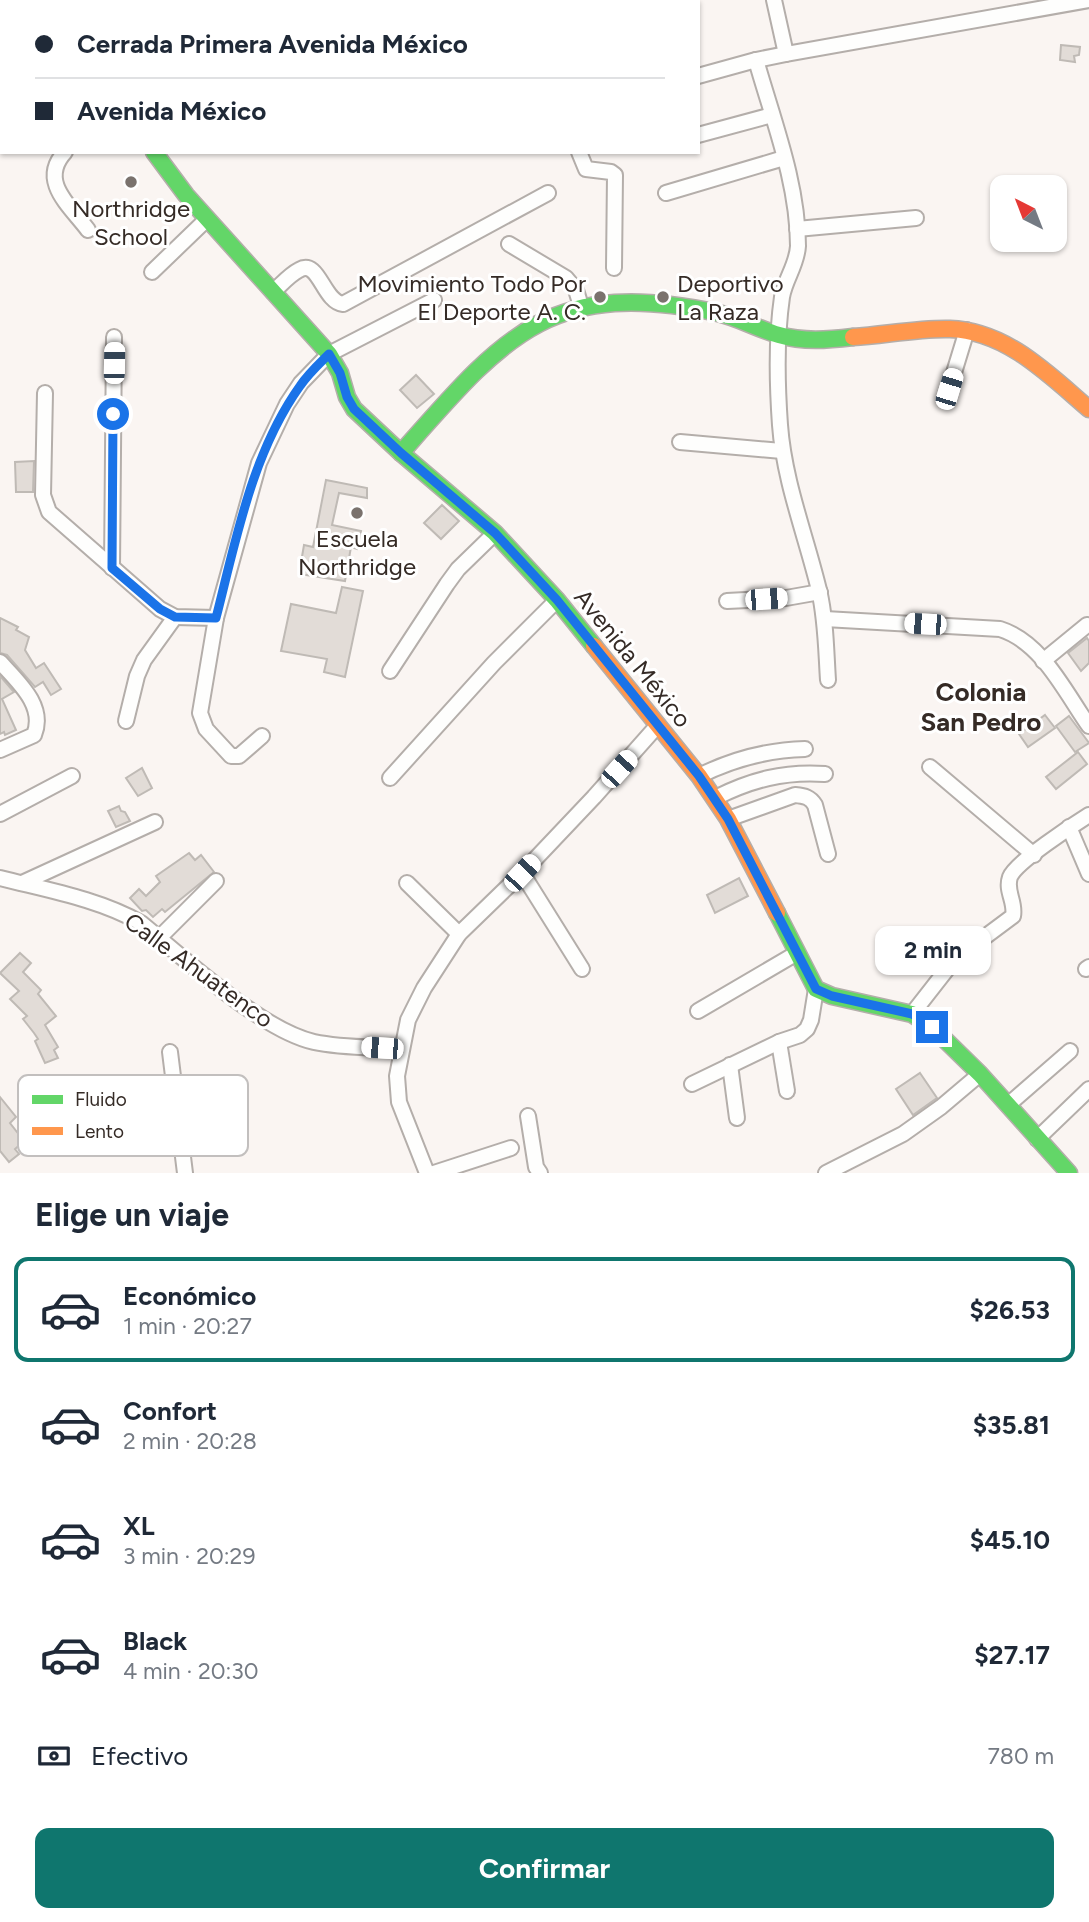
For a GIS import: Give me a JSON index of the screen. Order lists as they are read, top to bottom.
{
  "streets": {
    "main road": ["Avenida México"],
    "street": ["Calle Ahuatenco"]
  },
  "districts": ["Colonia San Pedro"],
  "places": [
    "Northridge School",
    "Movimiento Todo Por El Deporte A. C.",
    "Deportivo La Raza",
    "Escuela Northridge"
  ],
  "legend": ["Fluido", "Lento"],
  "north": "top left",
  "page": {
    "banner": ["Cerrada Primera Avenida México", "Avenida México"],
    "bubble": "2 min",
    "heading": "Elige un viaje",
    "list": [
      {
        "name": "Económico",
        "note": "1 min · 20:27",
        "value": "$26.53"
      },
      {
        "name": "Confort",
        "note": "2 min · 20:28",
        "value": "$35.81"
      },
      {
        "name": "XL",
        "note": "3 min · 20:29",
        "value": "$45.10"
      },
      {
        "name": "Black",
        "note": "4 min · 20:30",
        "value": "$27.17"
      }
    ],
    "pay": ["Efectivo", "780 m"],
    "buttons": "Confirmar"
  }
}
